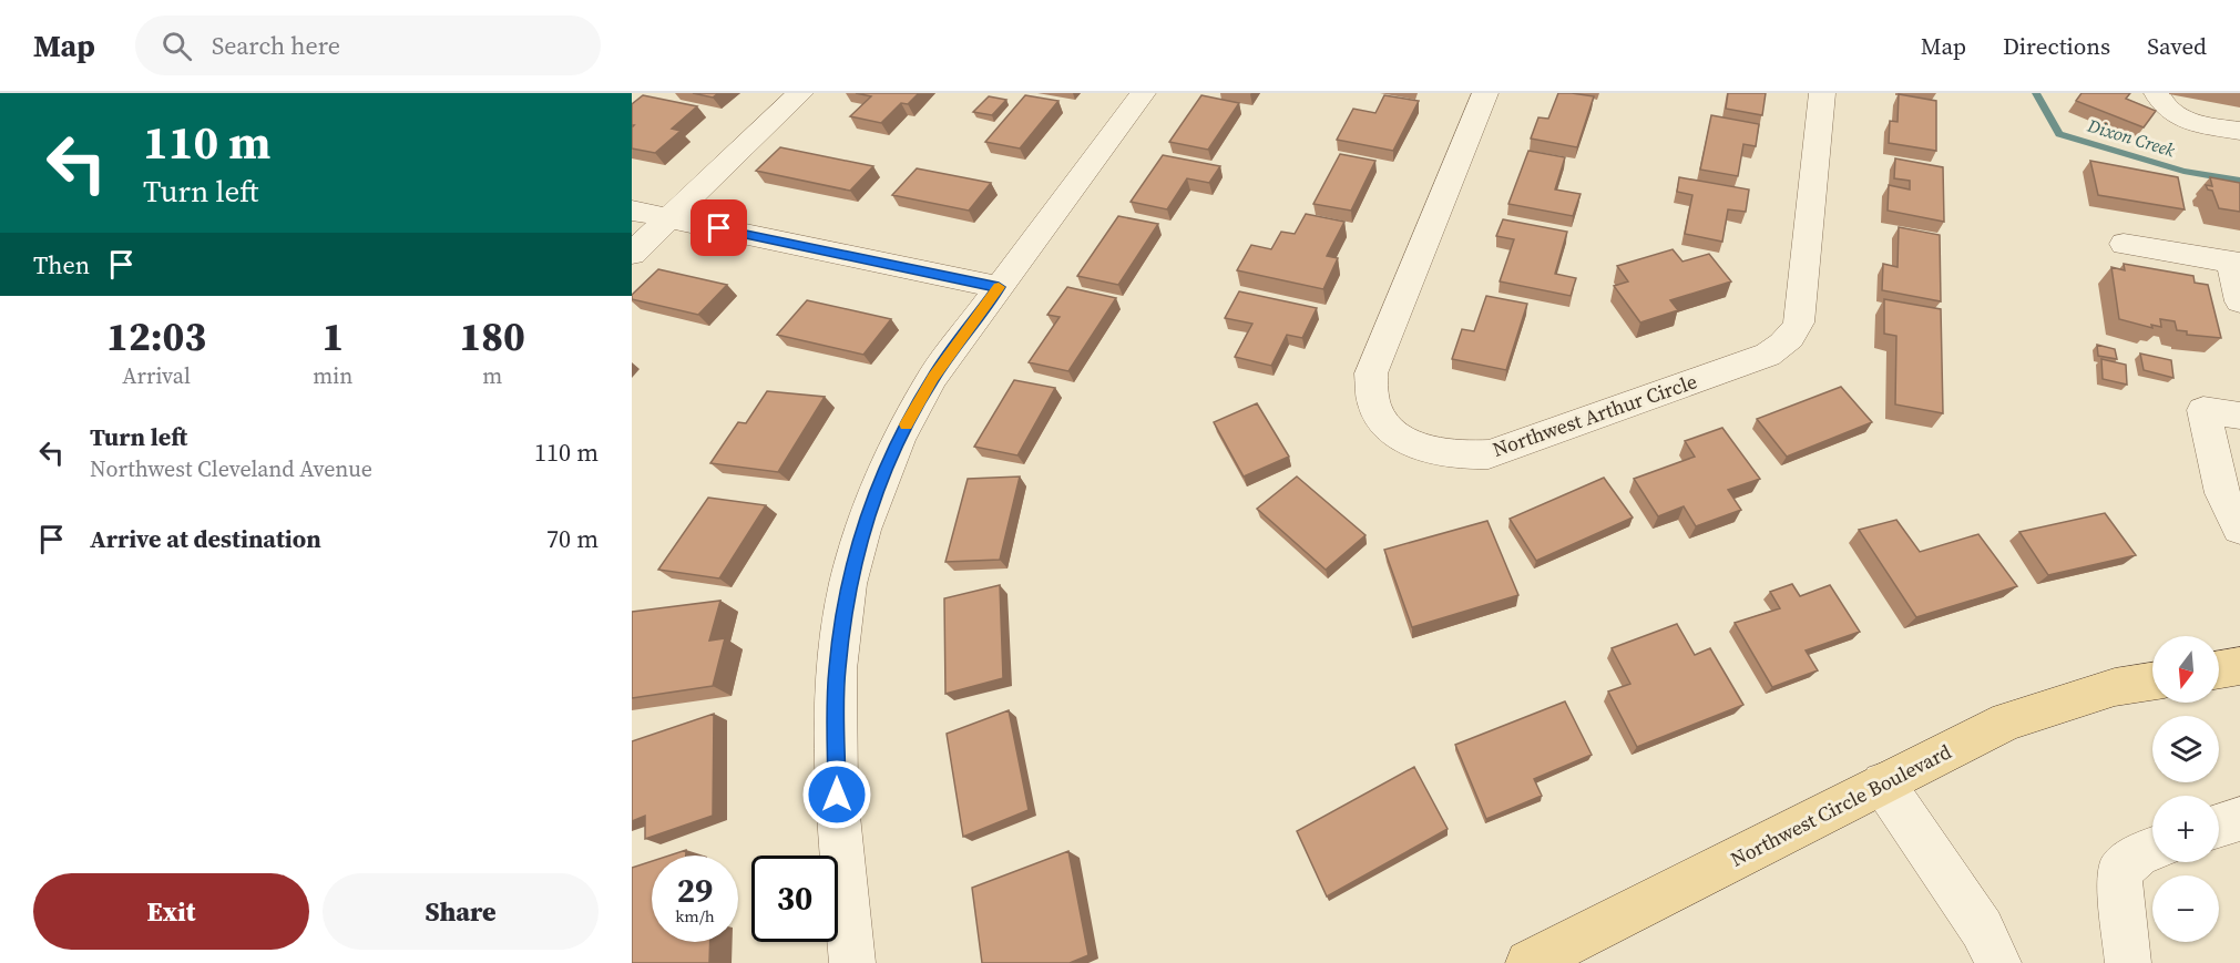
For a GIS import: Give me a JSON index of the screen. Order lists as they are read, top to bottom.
{
  "streets": {
    "main road": ["Northwest Circle Boulevard"],
    "street": ["Northwest Arthur Circle"]
  },
  "water": ["Dixon Creek"],
  "north": "bottom",
  "page": {
    "header": "Map",
    "search": "Search here",
    "nav": ["Map", "Directions", "Saved"],
    "turn": ["110 m", "Turn left"],
    "then": "Then",
    "eta": [
      "12:03",
      "Arrival",
      "1",
      "min",
      "180",
      "m"
    ],
    "list": [
      {
        "name": "Turn left",
        "note": "Northwest Cleveland Avenue",
        "value": "110 m"
      },
      {
        "name": "Arrive at destination",
        "value": "70 m"
      }
    ],
    "map_buttons": ["+", "−"],
    "speed": "29 km/h",
    "limit": "30",
    "buttons": ["Exit", "Share"]
  }
}
